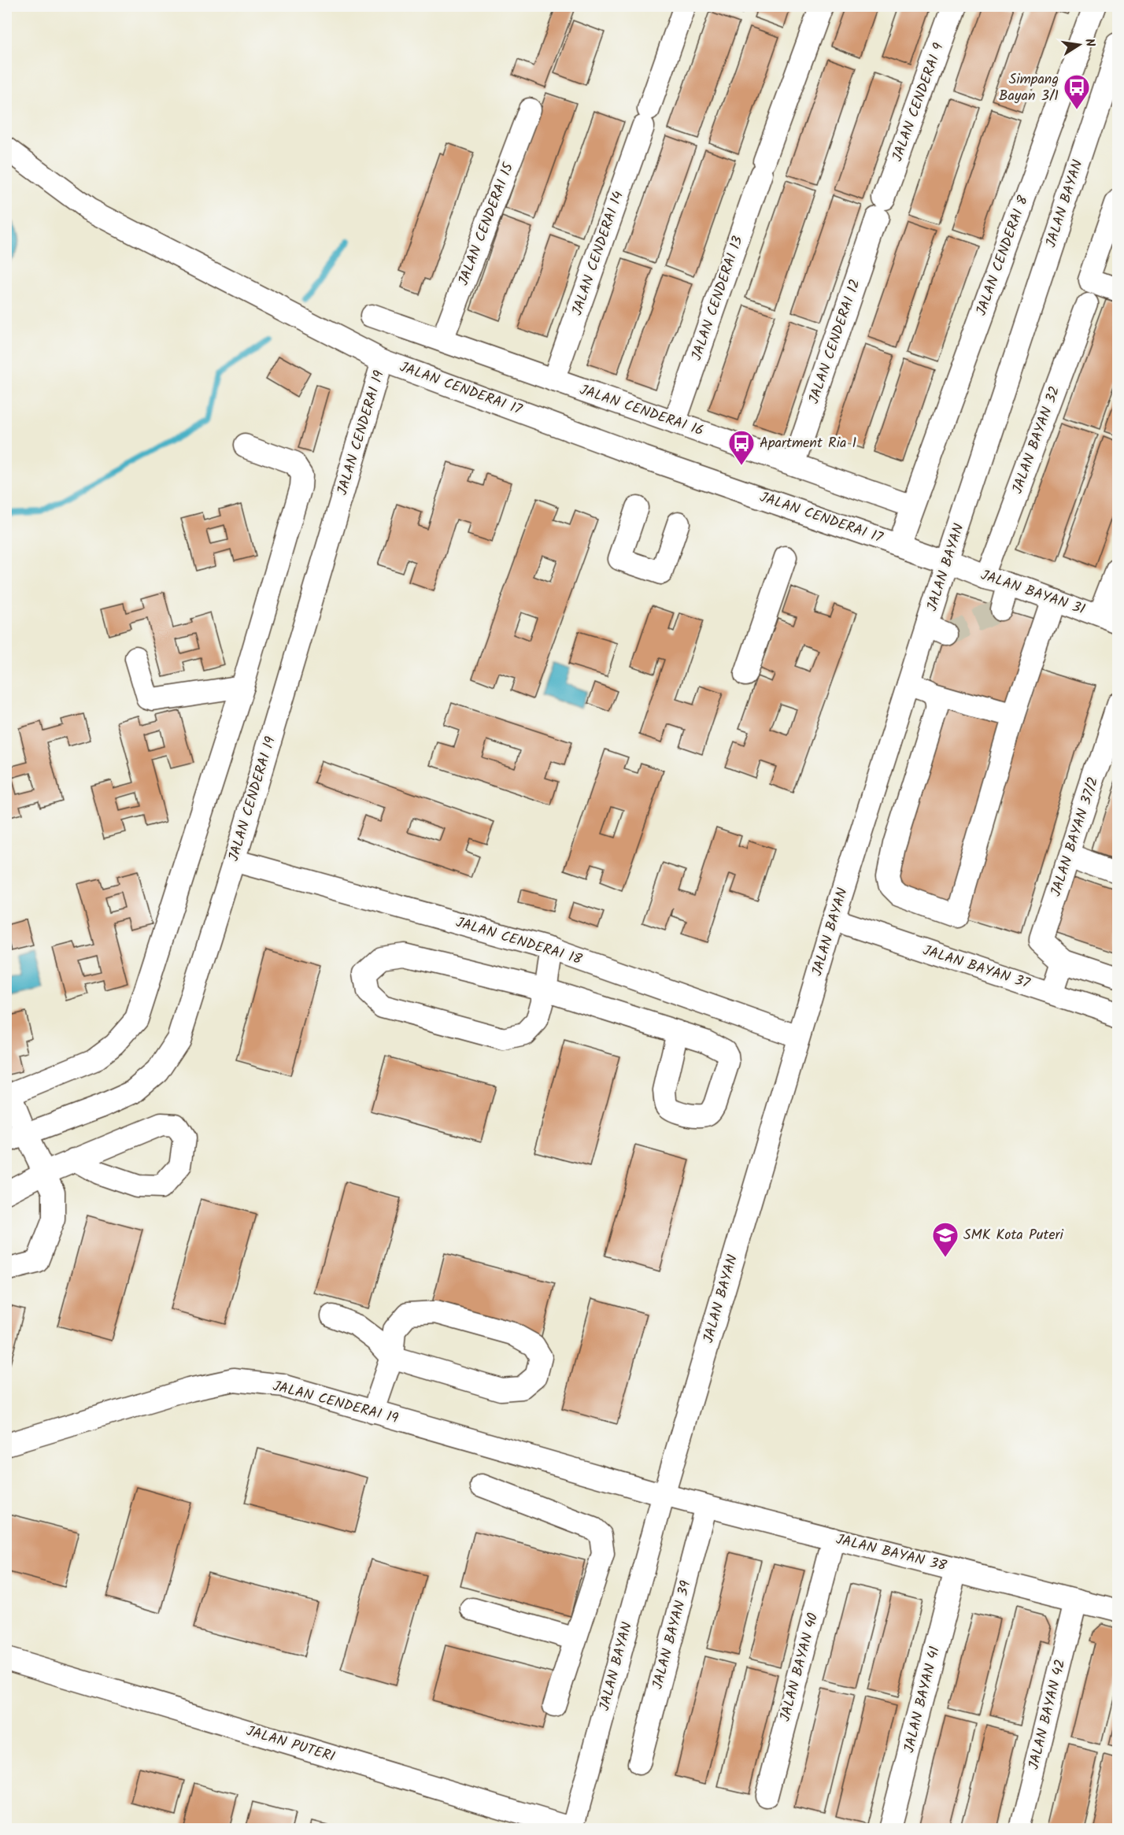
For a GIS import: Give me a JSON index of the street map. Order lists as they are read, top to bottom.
{
  "streets": {
    "street": [
      "JALAN CENDERAI 9",
      "JALAN BAYAN",
      "JALAN CENDERAI 15",
      "JALAN CENDERAI 14",
      "JALAN CENDERAI 8",
      "JALAN CENDERAI 13",
      "JALAN CENDERAI 12",
      "JALAN CENDERAI 17",
      "JALAN CENDERAI 16",
      "JALAN CENDERAI 19",
      "JALAN BAYAN 32",
      "JALAN BAYAN 31",
      "JALAN BAYAN 37/2",
      "JALAN CENDERAI 18",
      "JALAN BAYAN 37",
      "JALAN BAYAN 38",
      "JALAN BAYAN 39",
      "JALAN BAYAN 40",
      "JALAN BAYAN 41",
      "JALAN BAYAN 42",
      "JALAN PUTERI"
    ]
  },
  "crossings": [
    ["JALAN CENDERAI 9", "JALAN CENDERAI 12"],
    ["JALAN BAYAN", "JALAN CENDERAI 17"],
    ["JALAN BAYAN", "JALAN CENDERAI 19"],
    ["JALAN BAYAN", "JALAN BAYAN 31"],
    ["JALAN BAYAN", "JALAN CENDERAI 18"],
    ["JALAN BAYAN", "JALAN BAYAN 37"],
    ["JALAN BAYAN", "JALAN BAYAN 38"],
    ["JALAN BAYAN", "JALAN PUTERI"],
    ["JALAN CENDERAI 15", "JALAN CENDERAI 16"],
    ["JALAN CENDERAI 14", "JALAN CENDERAI 16"],
    ["JALAN CENDERAI 8", "JALAN CENDERAI 17"],
    ["JALAN CENDERAI 8", "JALAN CENDERAI 16"],
    ["JALAN CENDERAI 13", "JALAN CENDERAI 16"],
    ["JALAN CENDERAI 12", "JALAN CENDERAI 16"],
    ["JALAN CENDERAI 17", "JALAN CENDERAI 19"],
    ["JALAN CENDERAI 17", "JALAN BAYAN 31"],
    ["JALAN CENDERAI 19", "JALAN CENDERAI 18"],
    ["JALAN CENDERAI 19", "JALAN BAYAN 38"],
    ["JALAN BAYAN 32", "JALAN BAYAN 31"],
    ["JALAN BAYAN 38", "JALAN BAYAN 39"],
    ["JALAN BAYAN 38", "JALAN BAYAN 40"],
    ["JALAN BAYAN 38", "JALAN BAYAN 41"],
    ["JALAN BAYAN 38", "JALAN BAYAN 42"]
  ],
  "places": {
    "bus stop": ["Simpang Bayan 3/1", "Apartment Ria 1"],
    "school or university": ["SMK Kota Puteri"]
  },
  "north": "right"
}
